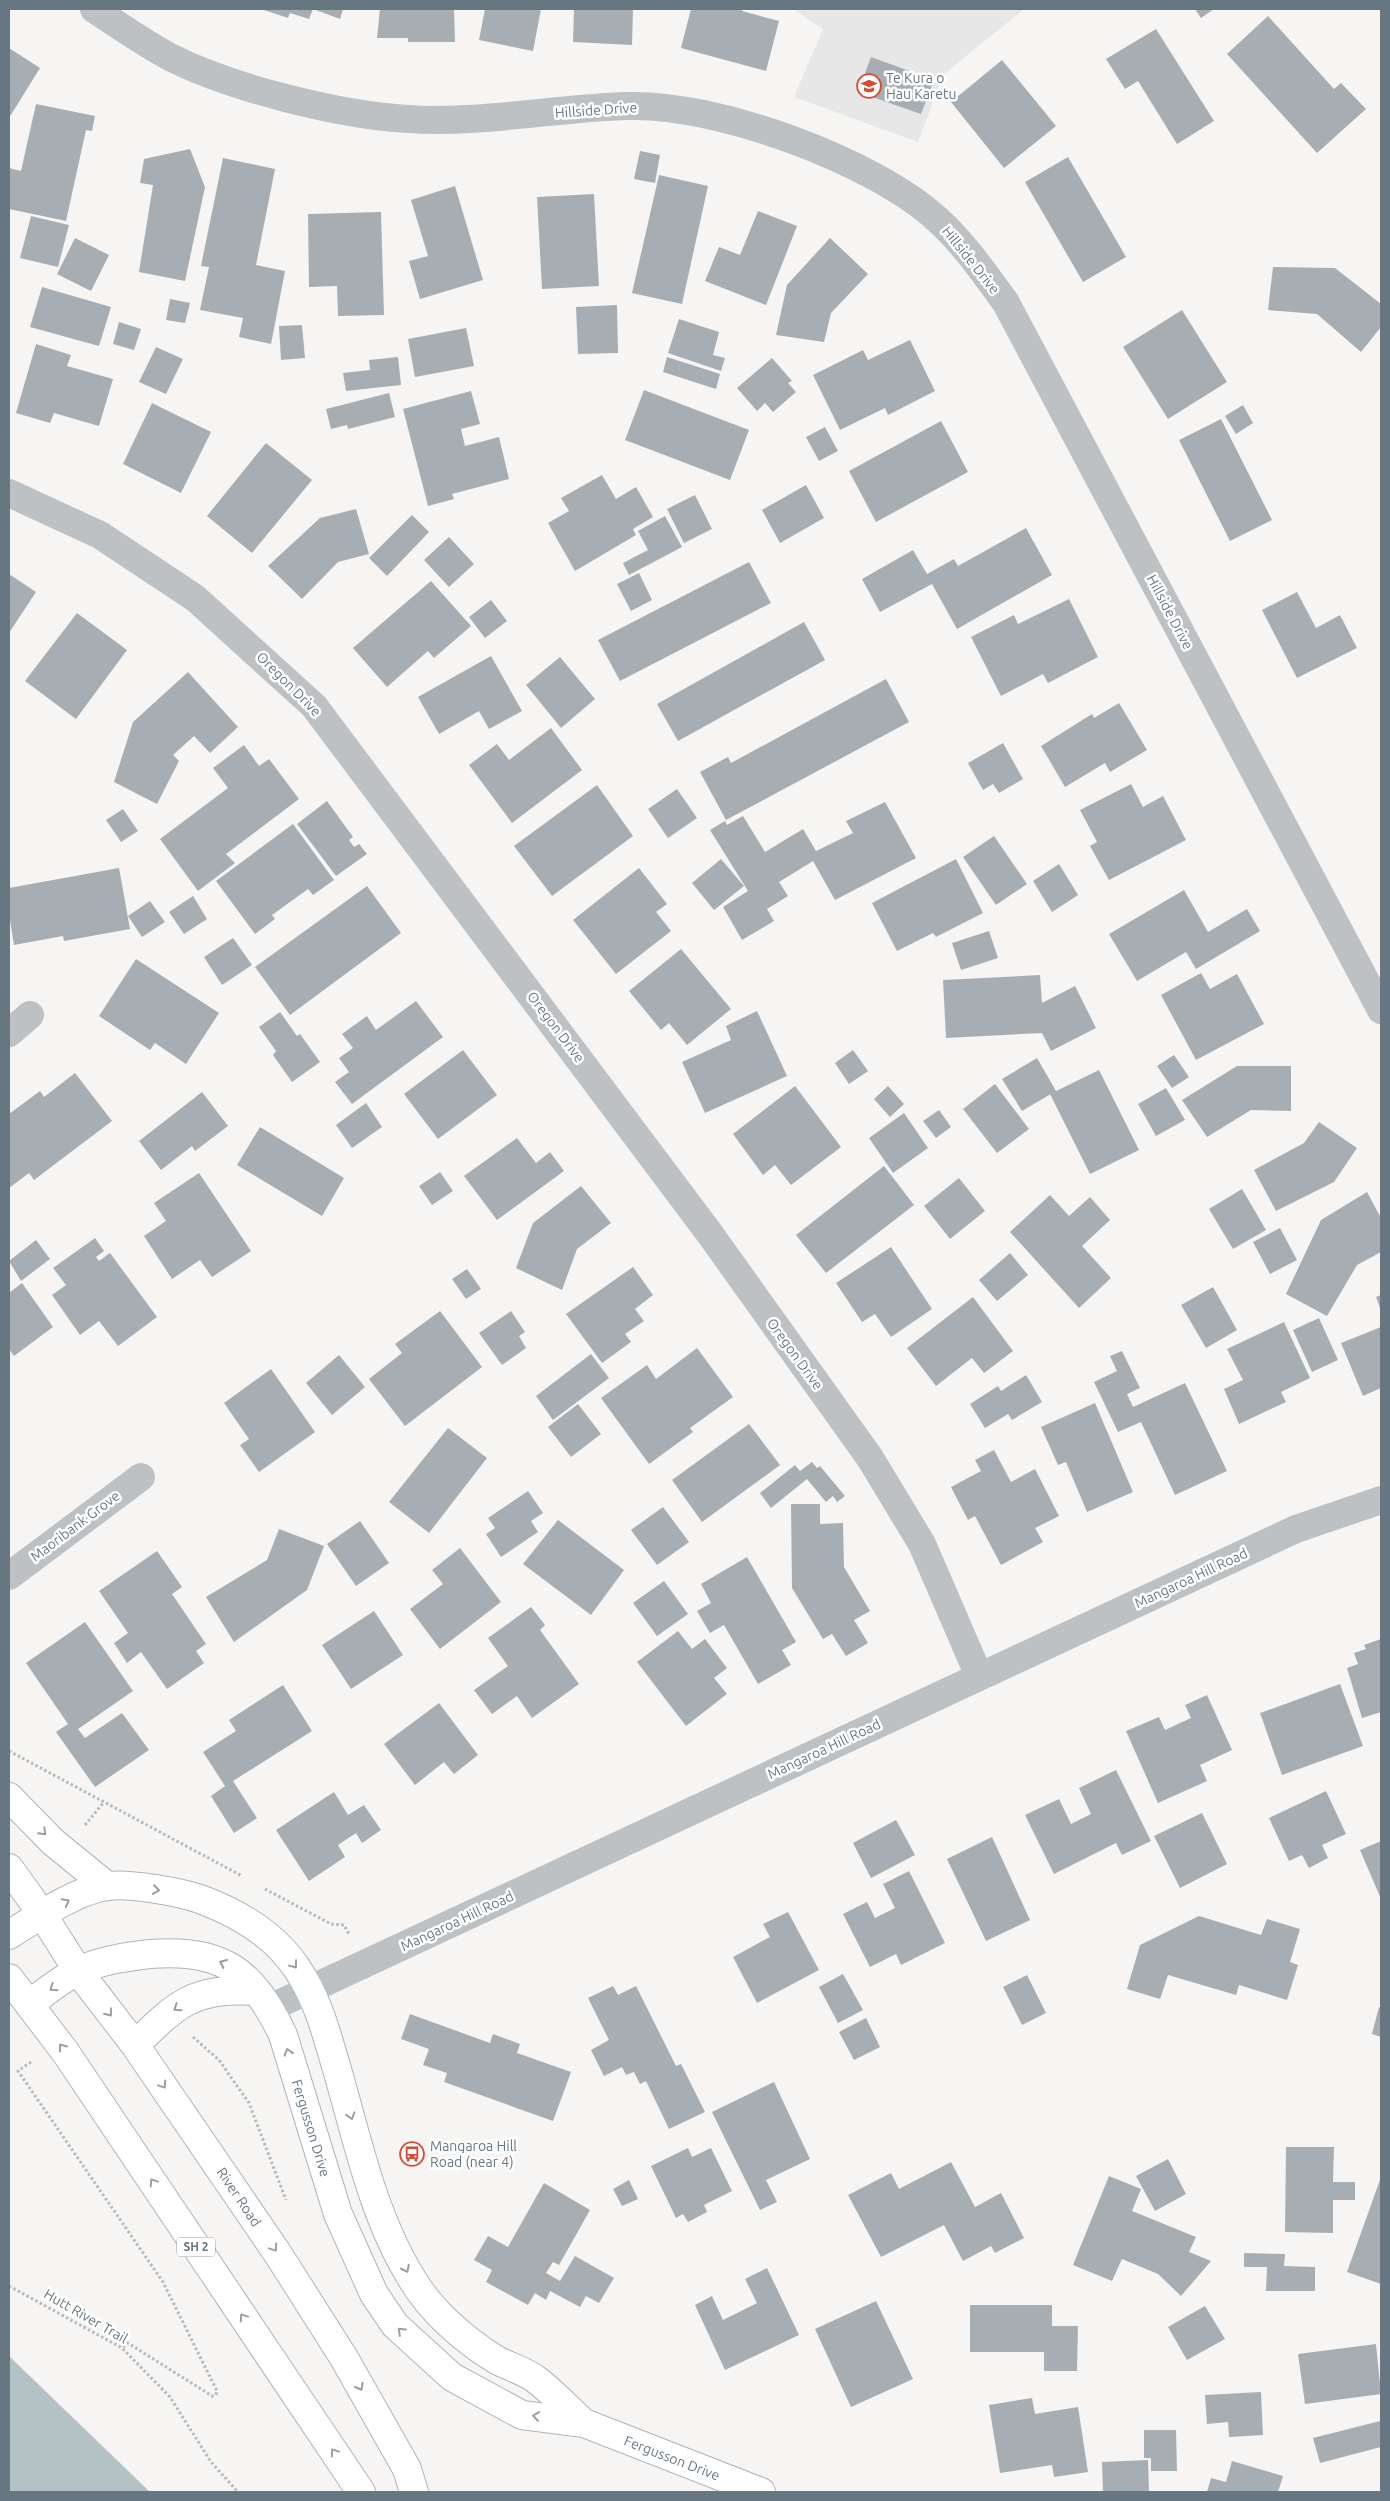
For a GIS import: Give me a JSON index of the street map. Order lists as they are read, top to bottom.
{
  "streets": {
    "main road": ["Fergusson Drive", "River Road", "SH 2"],
    "street": [
      "Hillside Drive",
      "Oregon Drive",
      "Maoribank Grove",
      "Mangaroa Hill Road"
    ],
    "path": ["Hutt River Trail"]
  },
  "crossings": [
    ["Oregon Drive", "Mangaroa Hill Road"],
    ["Mangaroa Hill Road", "Fergusson Drive"],
    ["Fergusson Drive", "River Road"],
    ["Fergusson Drive", "SH 2"]
  ],
  "places": {
    "school or university": ["Te Kura o Hau Karetu"],
    "bus stop": ["Mangaroa Hill Road (near 4)"]
  }
}
